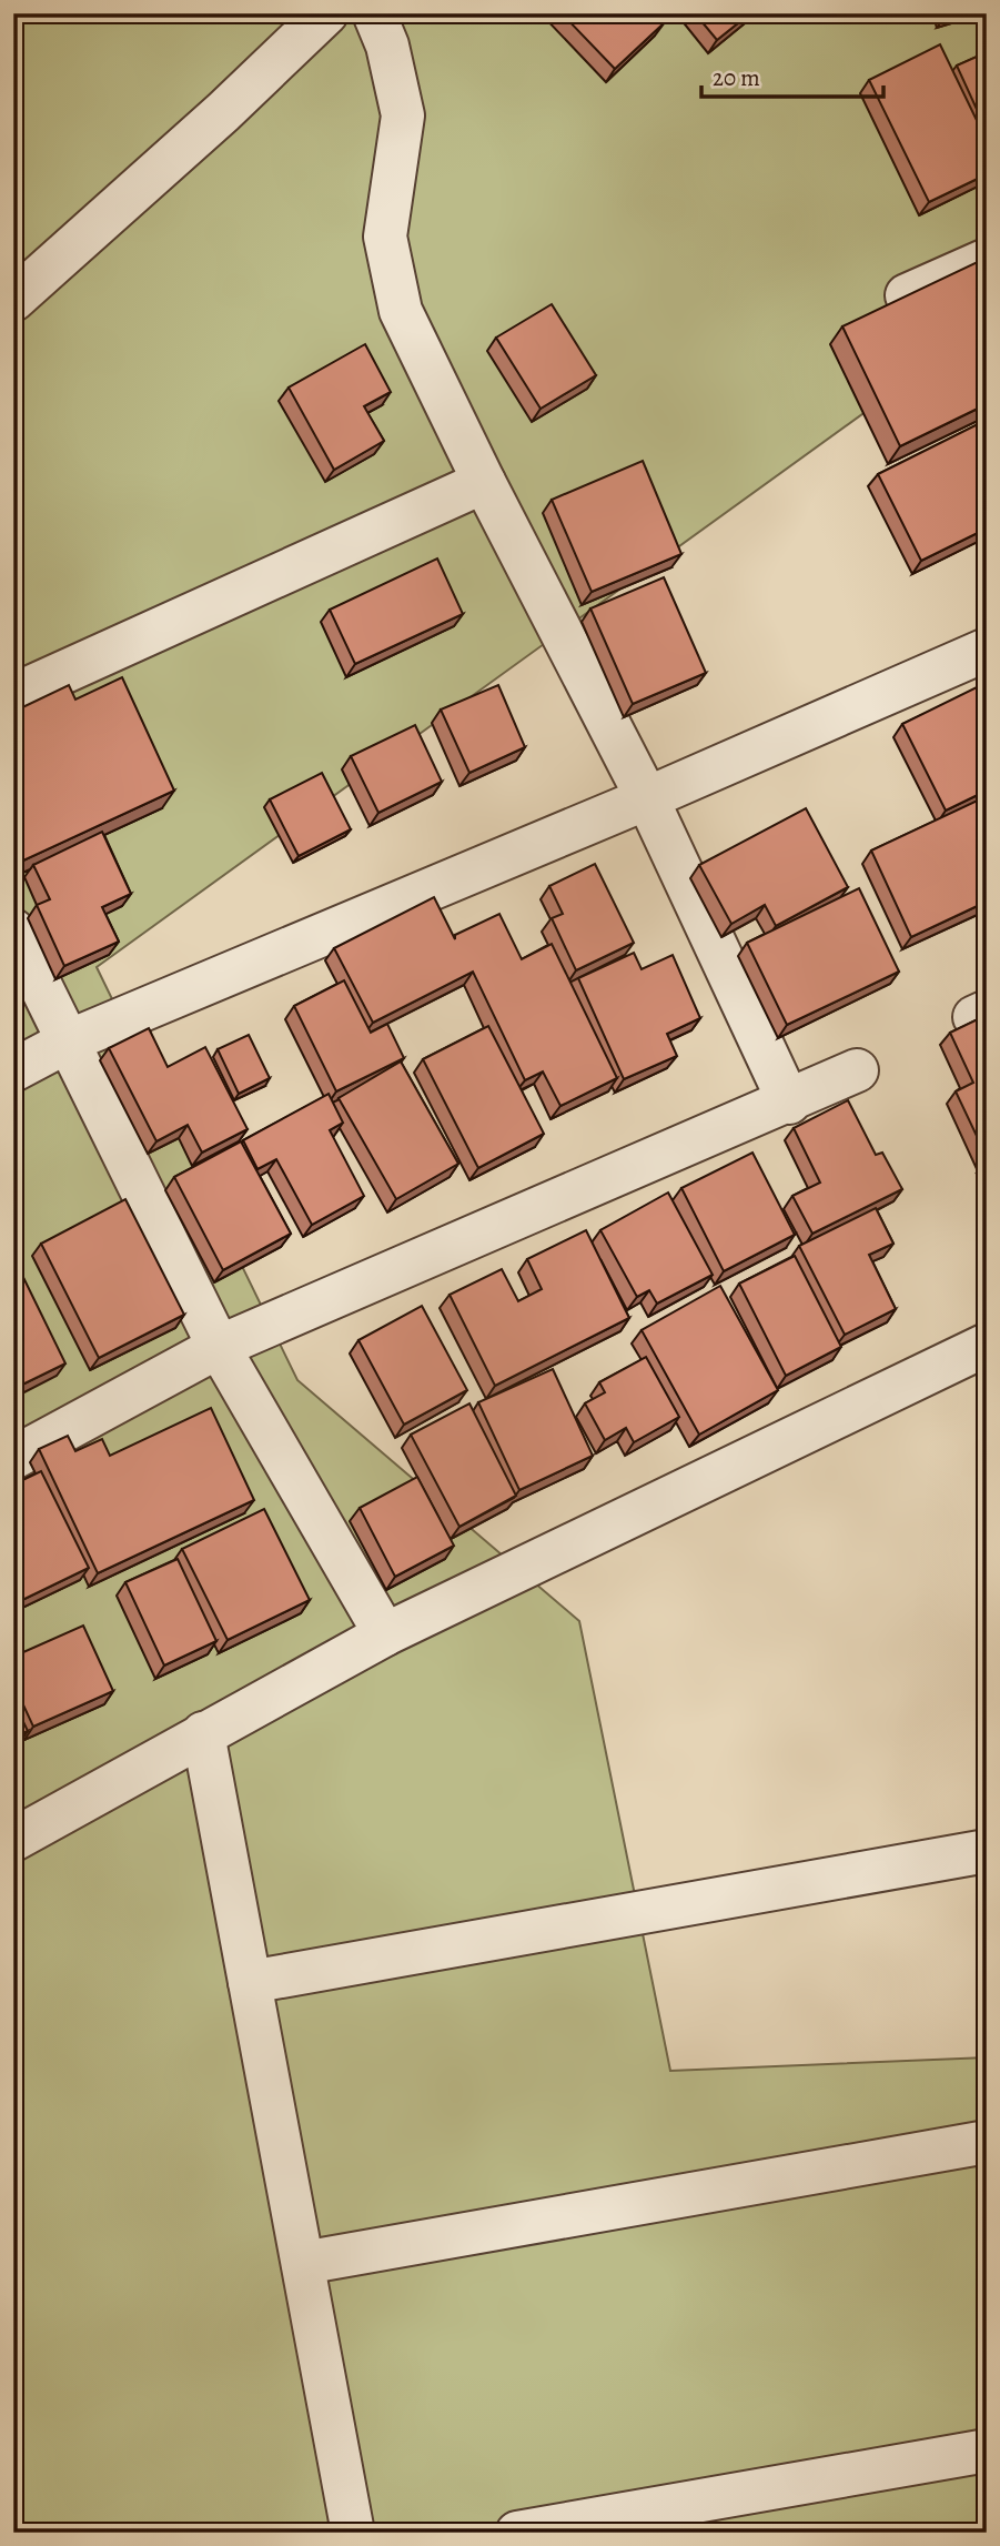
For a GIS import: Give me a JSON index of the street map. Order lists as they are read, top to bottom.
{
  "scale_bar": "20 m"
}
